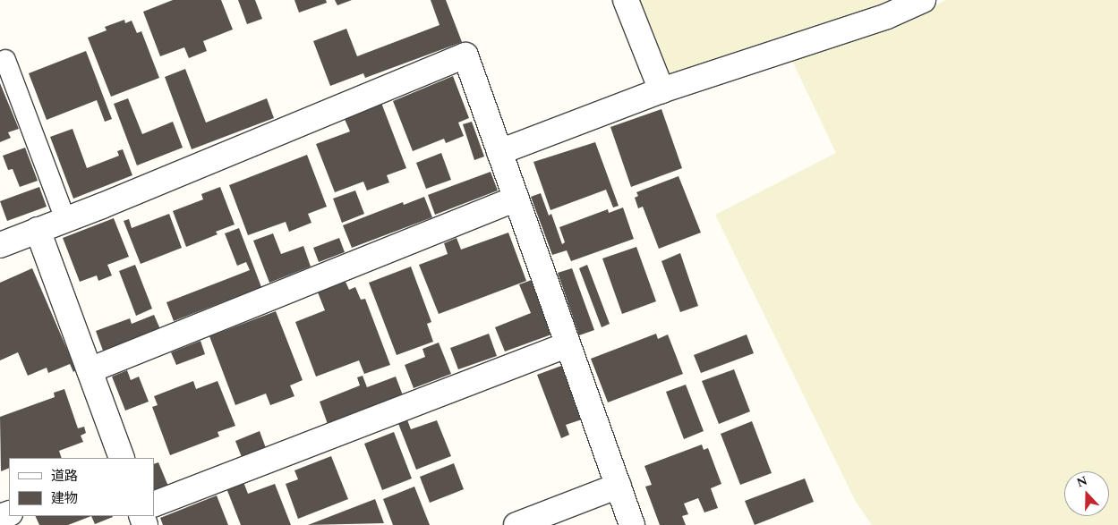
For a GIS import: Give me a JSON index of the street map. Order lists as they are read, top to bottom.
{
  "legend": ["道路", "建物"],
  "north": "top"
}
